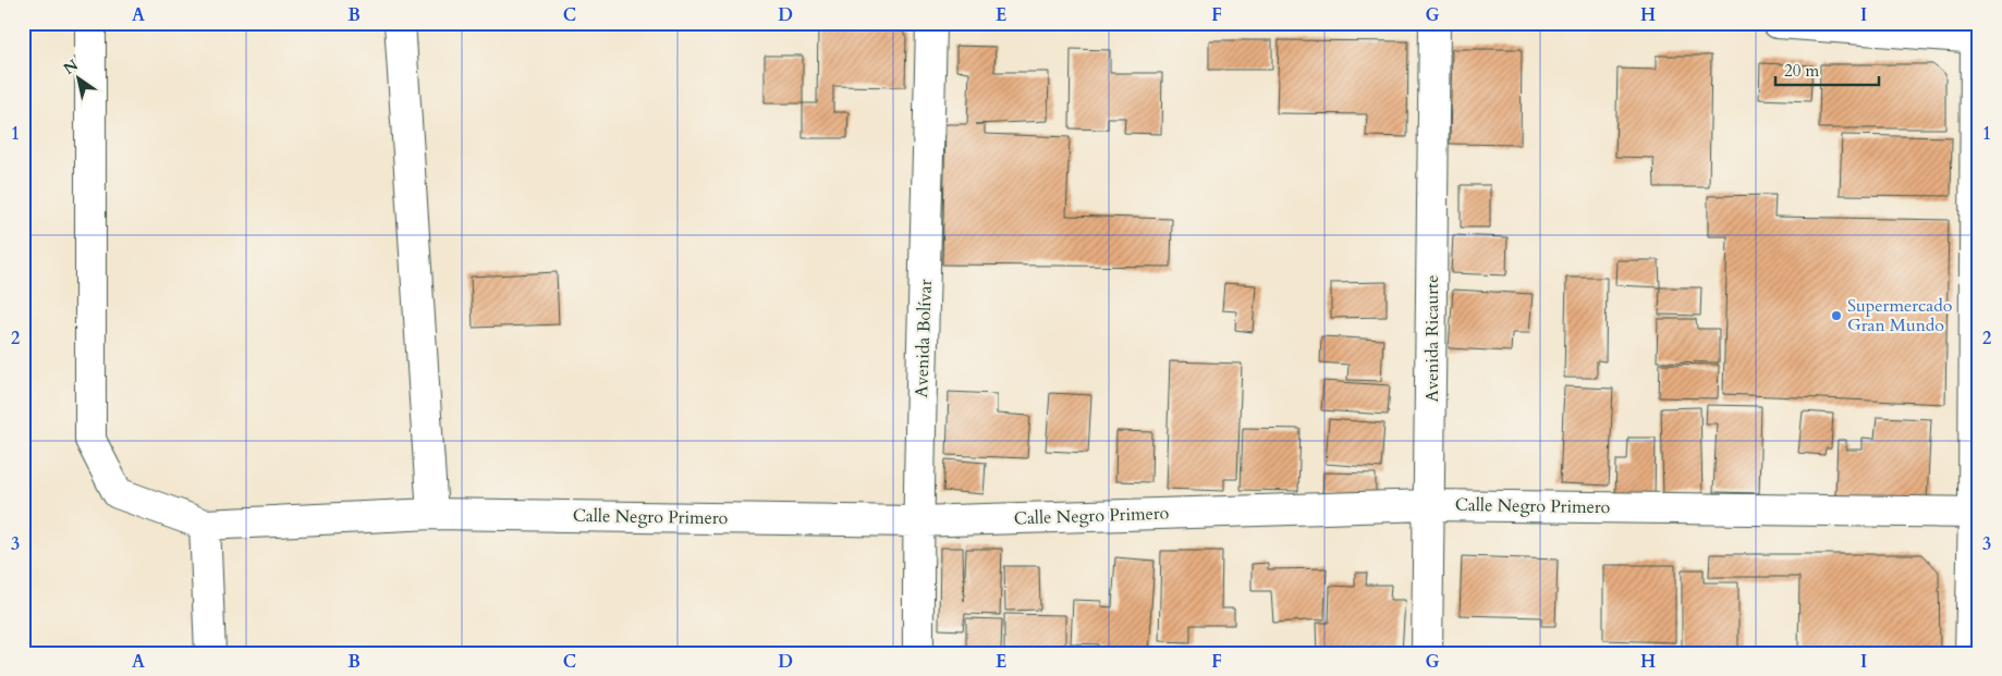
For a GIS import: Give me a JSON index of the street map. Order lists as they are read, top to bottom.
{
  "streets": {
    "street": ["Avenida Bolívar", "Avenida Ricaurte", "Calle Negro Primero"]
  },
  "crossings": [
    ["Avenida Bolívar", "Calle Negro Primero"],
    ["Avenida Ricaurte", "Calle Negro Primero"]
  ],
  "places": ["Supermercado Gran Mundo"],
  "scale_bar": "20 m",
  "north": "top left",
  "grid": {
    "columns": [
      "A",
      "B",
      "C",
      "D",
      "E",
      "F",
      "G",
      "H",
      "I"
    ],
    "rows": ["1", "2", "3"]
  }
}
